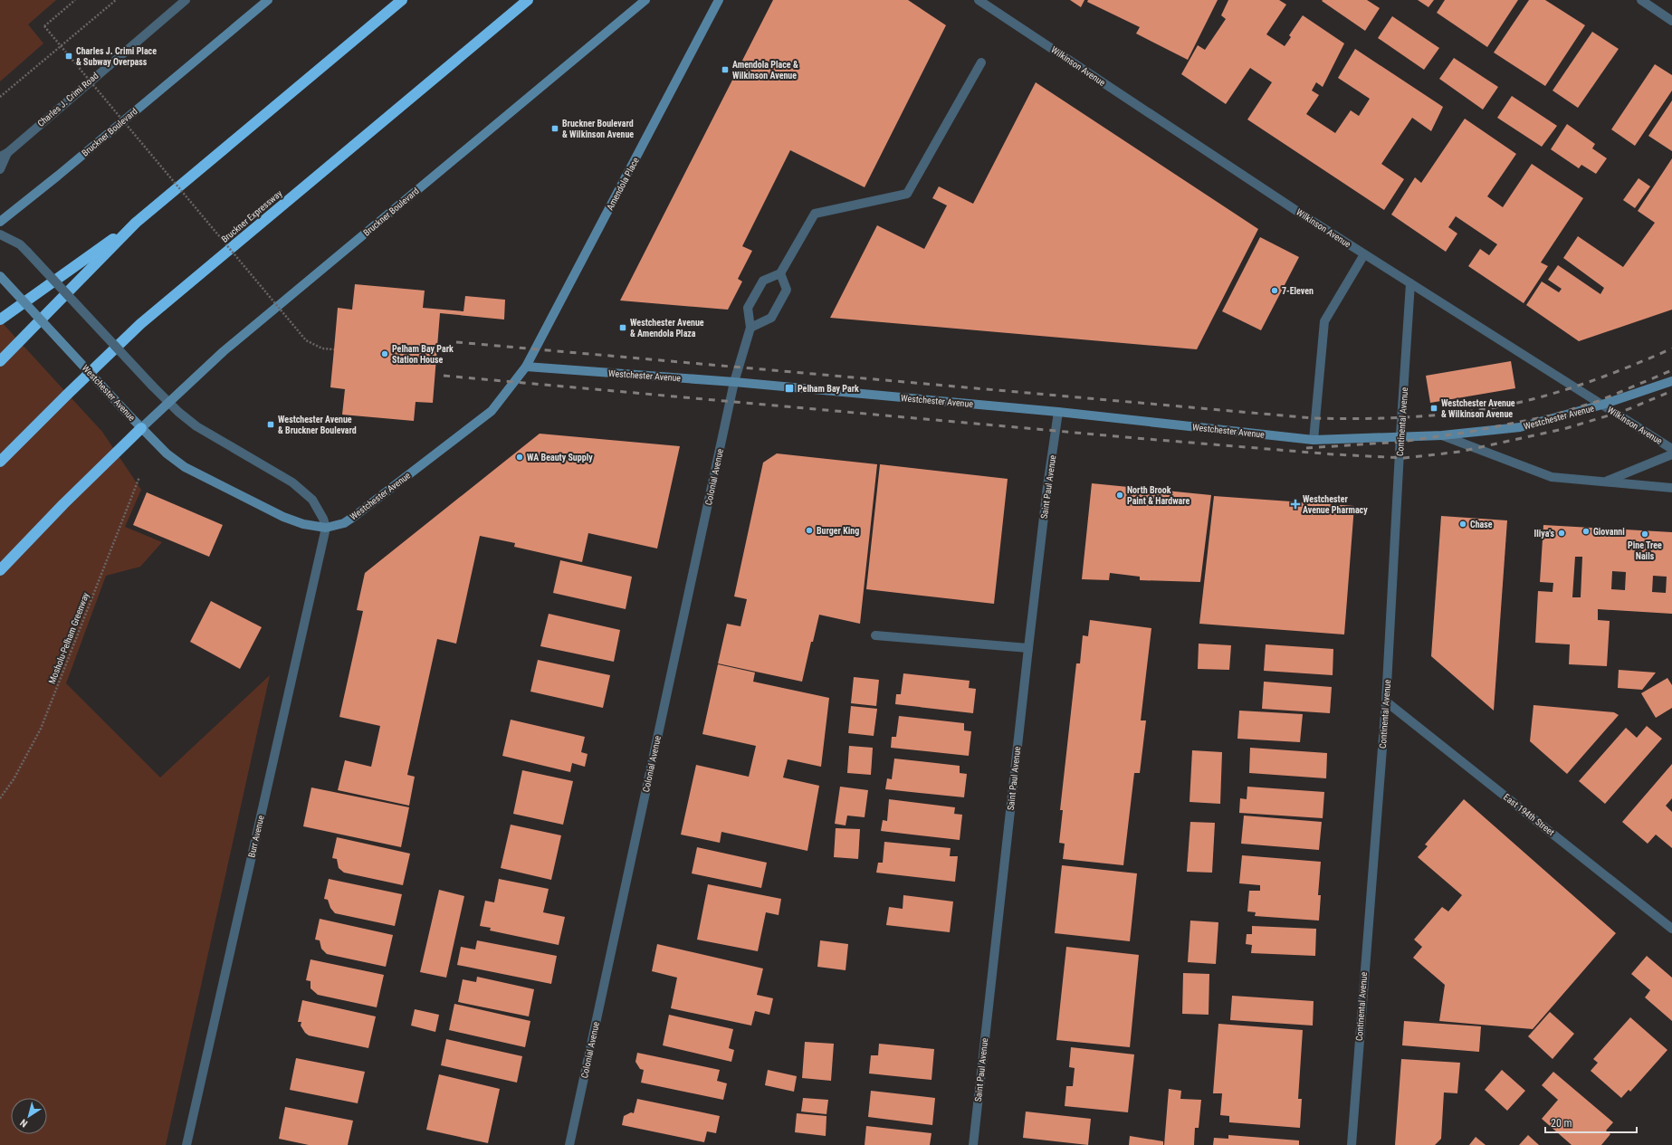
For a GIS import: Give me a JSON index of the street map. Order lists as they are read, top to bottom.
{
  "streets": {
    "highway": ["Bruckner Expressway"],
    "main road": ["Bruckner Boulevard", "Amendola Place", "Westchester Avenue"],
    "street": [
      "Wilkinson Avenue",
      "Charles J. Crimi Road",
      "Continental Avenue",
      "Colonial Avenue",
      "Saint Paul Avenue",
      "East 194th Street",
      "Burr Avenue"
    ],
    "path": ["Mosholu-Pelham Greenway"]
  },
  "crossings": [
    ["Wilkinson Avenue", "Westchester Avenue"],
    ["Wilkinson Avenue", "Continental Avenue"],
    ["Bruckner Boulevard", "Westchester Avenue"],
    ["Amendola Place", "Westchester Avenue"],
    ["Westchester Avenue", "Continental Avenue"],
    ["Westchester Avenue", "Colonial Avenue"],
    ["Westchester Avenue", "Saint Paul Avenue"],
    ["Westchester Avenue", "Burr Avenue"],
    ["Continental Avenue", "East 194th Street"]
  ],
  "places": {
    "transit": [
      "Charles J. Crimi Place & Subway Overpass",
      "Amendola Place & Wilkinson Avenue",
      "Bruckner Boulevard & Wilkinson Avenue",
      "Westchester Avenue & Amendola Plaza",
      "Pelham Bay Park",
      "Westchester Avenue & Wilkinson Avenue",
      "Westchester Avenue & Bruckner Boulevard"
    ],
    "other": [
      "7-Eleven",
      "Pelham Bay Park Station House",
      "WA Beauty Supply",
      "North Brook Paint & Hardware",
      "Chase",
      "Burger King",
      "Giovanni",
      "Iliya's",
      "Pine Tree Nails"
    ],
    "health": ["Westchester Avenue Pharmacy"]
  },
  "scale_bar": "20 m",
  "north": "bottom left"
}
